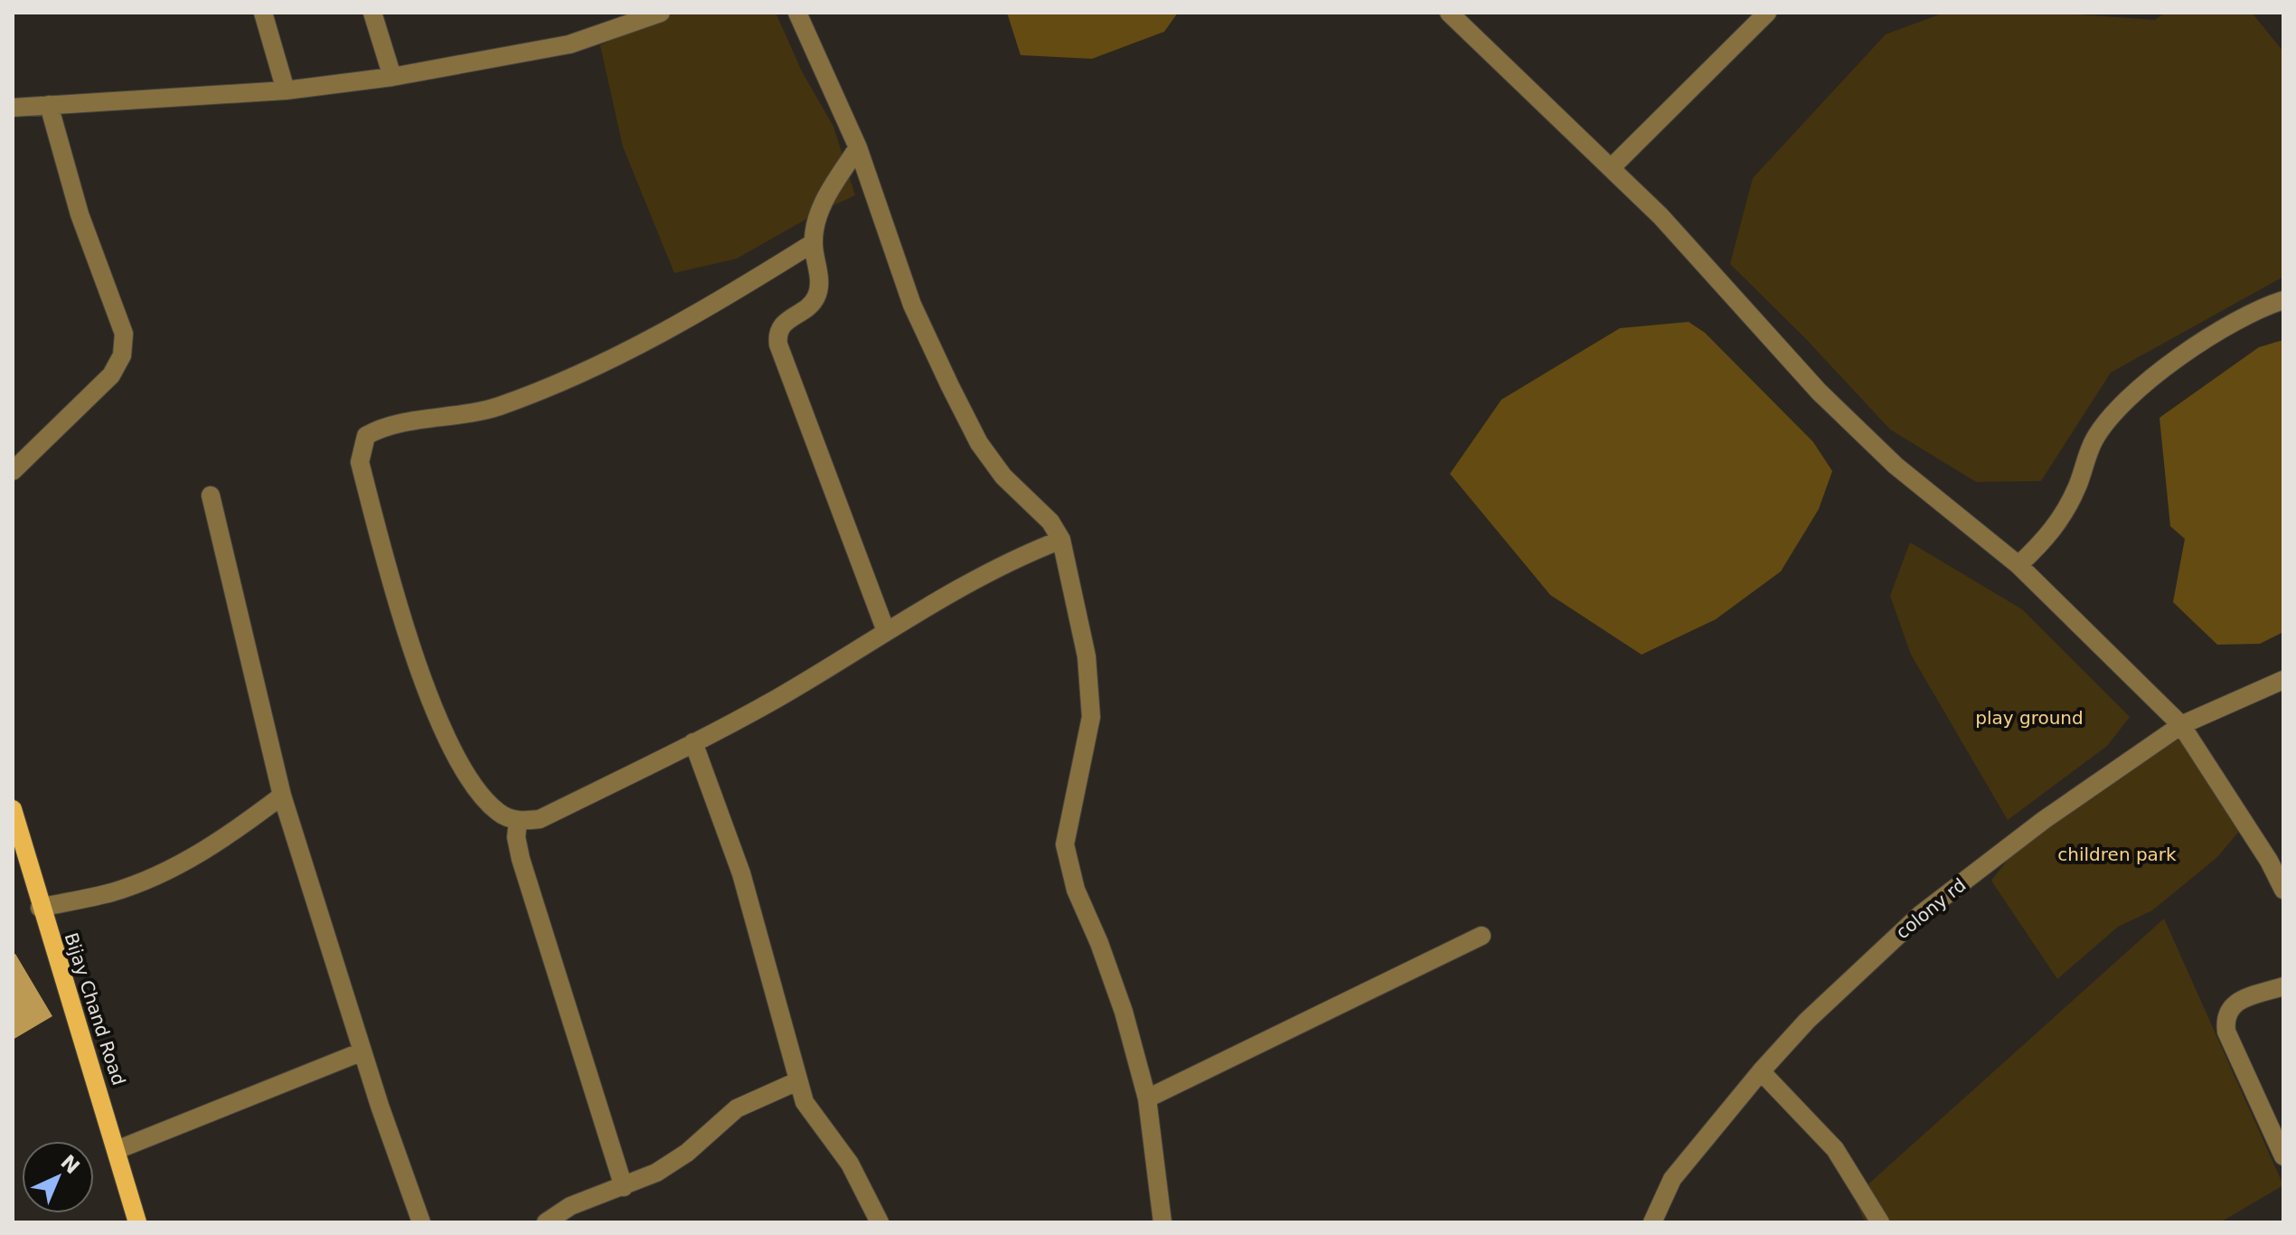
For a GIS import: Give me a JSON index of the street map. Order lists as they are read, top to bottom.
{
  "streets": {
    "main road": ["Bijay Chand Road"],
    "street": ["colony rd"]
  },
  "parks": ["play ground", "children park"],
  "north": "top right"
}
